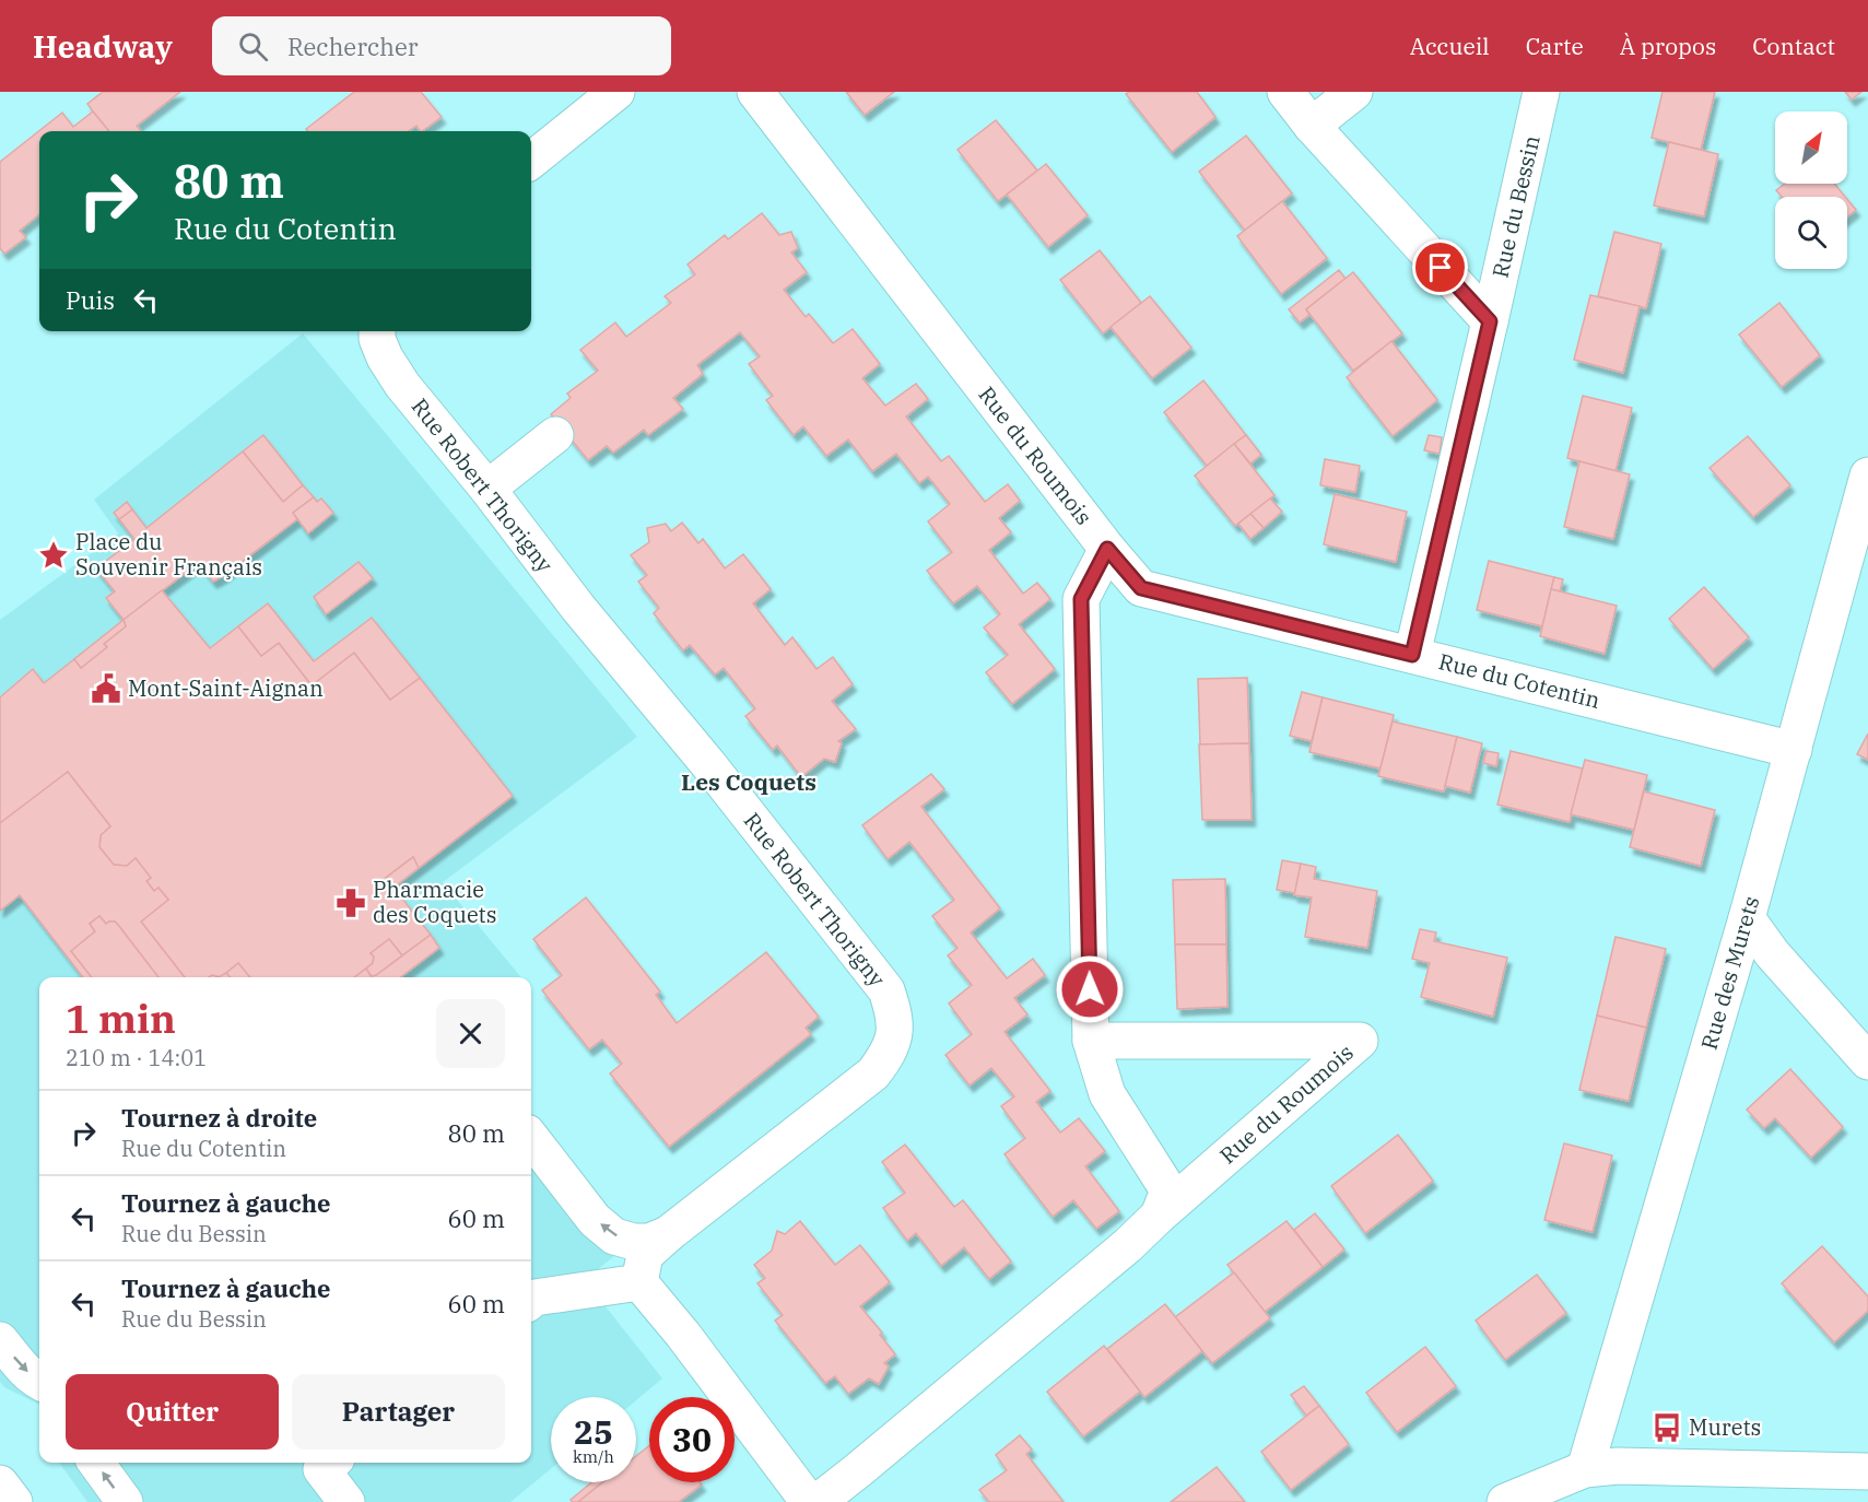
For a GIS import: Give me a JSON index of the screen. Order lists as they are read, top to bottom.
{
  "streets": {
    "street": [
      "Rue du Bessin",
      "Rue du Roumois",
      "Rue Robert Thorigny",
      "Rue du Cotentin",
      "Rue des Murets"
    ]
  },
  "crossings": [
    ["Rue du Bessin", "Rue du Cotentin"],
    ["Rue du Roumois", "Rue du Cotentin"],
    ["Rue du Cotentin", "Rue des Murets"]
  ],
  "districts": ["Les Coquets"],
  "places": {
    "place": ["Place du Souvenir Français"],
    "public building": ["Mont-Saint-Aignan"],
    "pharmacy": ["Pharmacie des Coquets"],
    "bus stop": ["Murets"]
  },
  "north": "top right",
  "page": {
    "header": "Headway",
    "search": "Rechercher",
    "nav": [
      "Accueil",
      "Carte",
      "À propos",
      "Contact"
    ],
    "turn": ["80 m", "Rue du Cotentin"],
    "then": "Puis",
    "heading": ["1 min", "210 m · 14:01"],
    "list": [
      {
        "name": "Tournez à droite",
        "note": "Rue du Cotentin",
        "value": "80 m"
      },
      {
        "name": "Tournez à gauche",
        "note": "Rue du Bessin",
        "value": "60 m"
      },
      {
        "name": "Tournez à gauche",
        "note": "Rue du Bessin",
        "value": "60 m"
      }
    ],
    "buttons": ["Quitter", "Partager"],
    "speed": "25 km/h",
    "limit": "30"
  }
}
